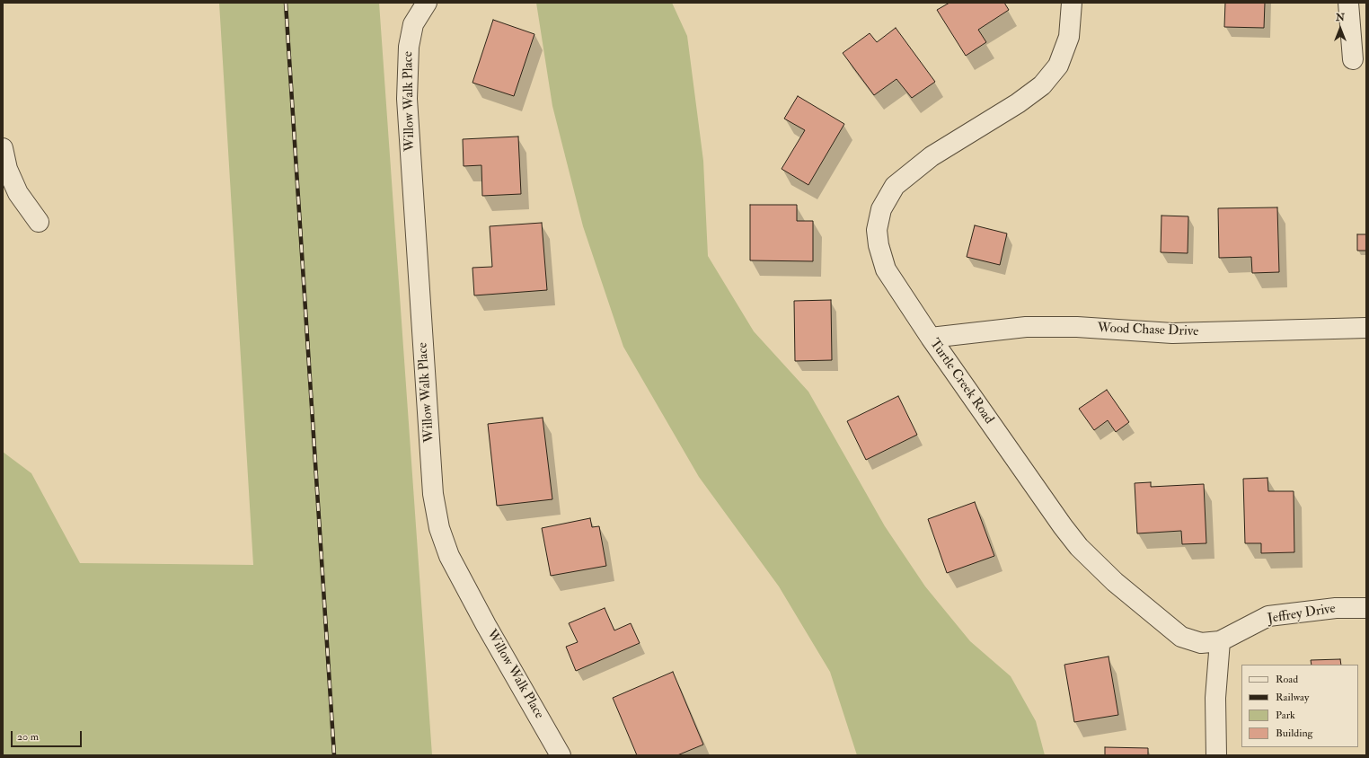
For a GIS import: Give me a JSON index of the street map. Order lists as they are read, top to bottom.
{
  "streets": {
    "street": [
      "Willow Walk Place",
      "Wood Chase Drive",
      "Turtle Creek Road",
      "Jeffrey Drive"
    ]
  },
  "crossings": [
    ["Wood Chase Drive", "Turtle Creek Road"],
    ["Turtle Creek Road", "Jeffrey Drive"]
  ],
  "legend": [
    "Road",
    "Railway",
    "Park",
    "Building"
  ],
  "scale_bar": "20 m",
  "north": "top"
}
